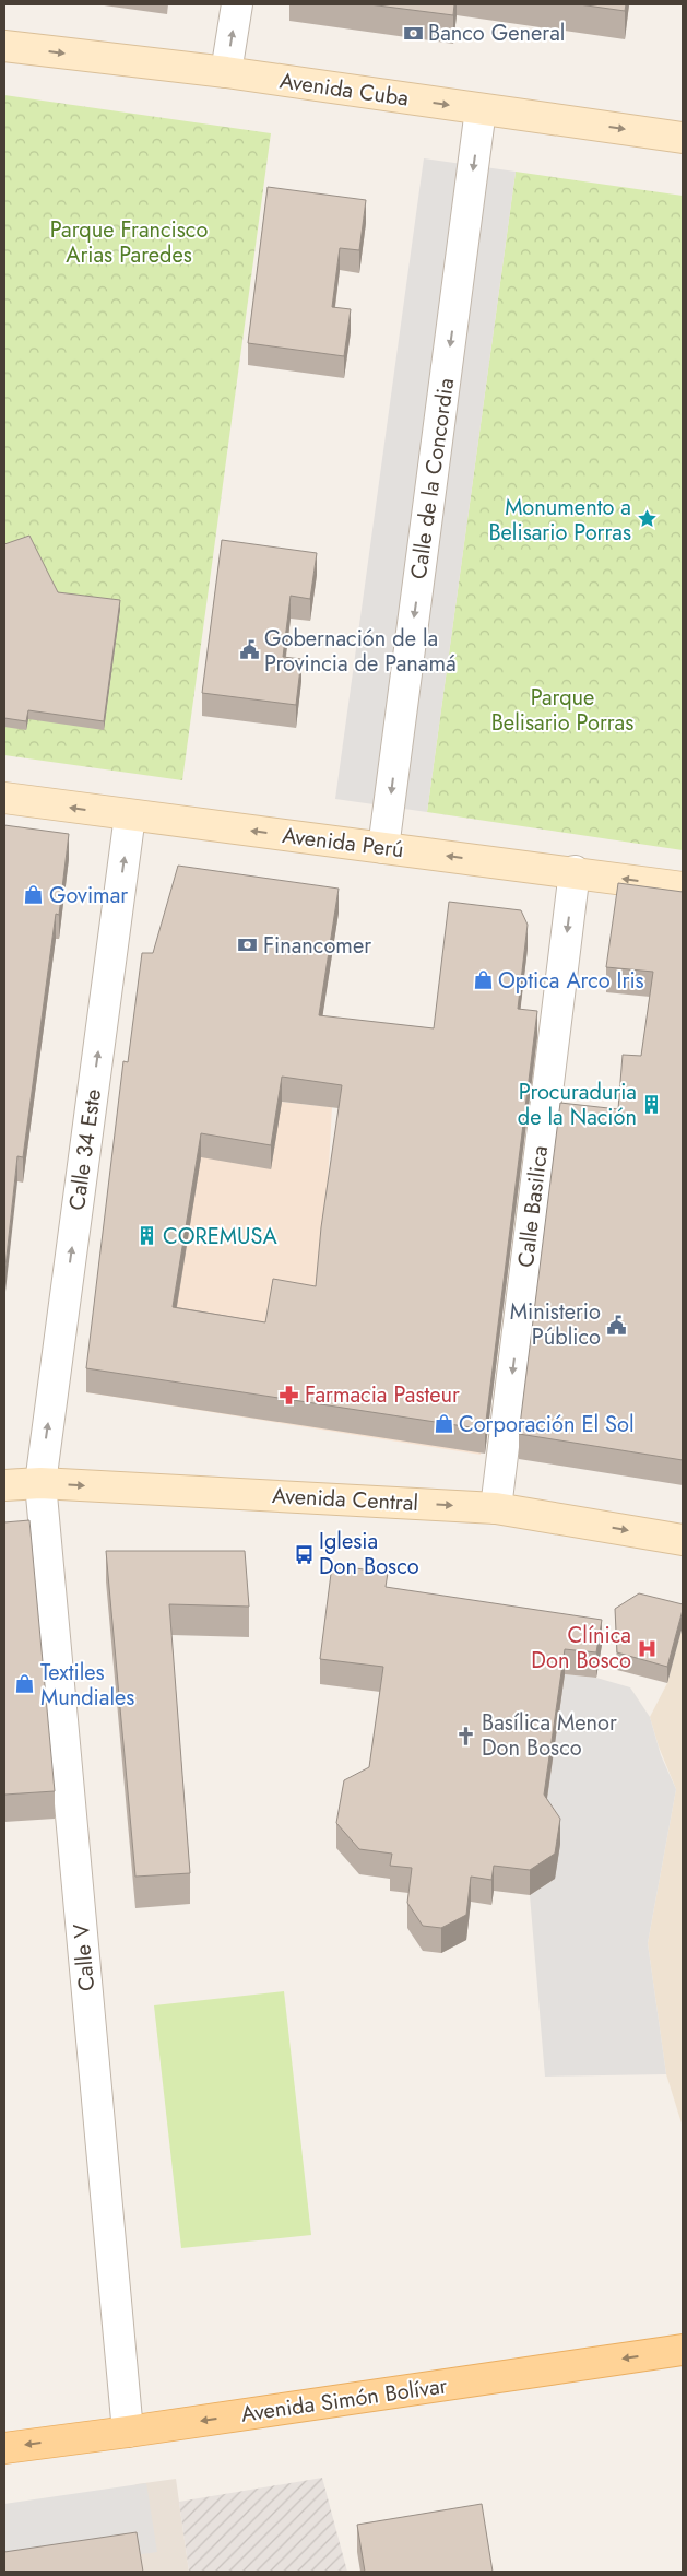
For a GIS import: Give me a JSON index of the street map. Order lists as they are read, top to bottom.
{
  "streets": {
    "main road": [
      "Avenida Cuba",
      "Avenida Perú",
      "Avenida Central",
      "Avenida Simón Bolívar"
    ],
    "street": [
      "Calle de la Concordia",
      "Calle 34 Este",
      "Calle Basilica",
      "Calle V"
    ]
  },
  "crossings": [
    ["Avenida Cuba", "Calle de la Concordia"],
    ["Calle de la Concordia", "Avenida Perú"],
    ["Avenida Perú", "Calle 34 Este"],
    ["Avenida Perú", "Calle Basilica"],
    ["Calle 34 Este", "Avenida Central"],
    ["Calle 34 Este", "Calle V"],
    ["Calle Basilica", "Avenida Central"],
    ["Avenida Central", "Calle V"],
    ["Calle V", "Avenida Simón Bolívar"]
  ],
  "one_way": [
    "Avenida Cuba",
    "Calle de la Concordia",
    "Avenida Perú",
    "Calle 34 Este",
    "Calle Basilica",
    "Avenida Central",
    "Avenida Simón Bolívar"
  ],
  "parks": ["Parque Francisco Arias Paredes", "Parque Belisario Porras"],
  "places": {
    "bank": ["Banco General", "Financomer"],
    "place": ["Monumento a Belisario Porras"],
    "public building": ["Gobernación de la Provincia de Panamá", "Ministerio Público"],
    "shop": [
      "Govimar",
      "Optica Arco Iris",
      "Corporación El Sol",
      "Textiles Mundiales"
    ],
    "building": ["Procuraduria de la Nación", "COREMUSA"],
    "pharmacy": ["Farmacia Pasteur"],
    "bus stop": ["Iglesia Don Bosco"],
    "hospital": ["Clínica Don Bosco"],
    "church": ["Basílica Menor Don Bosco"]
  }
}
